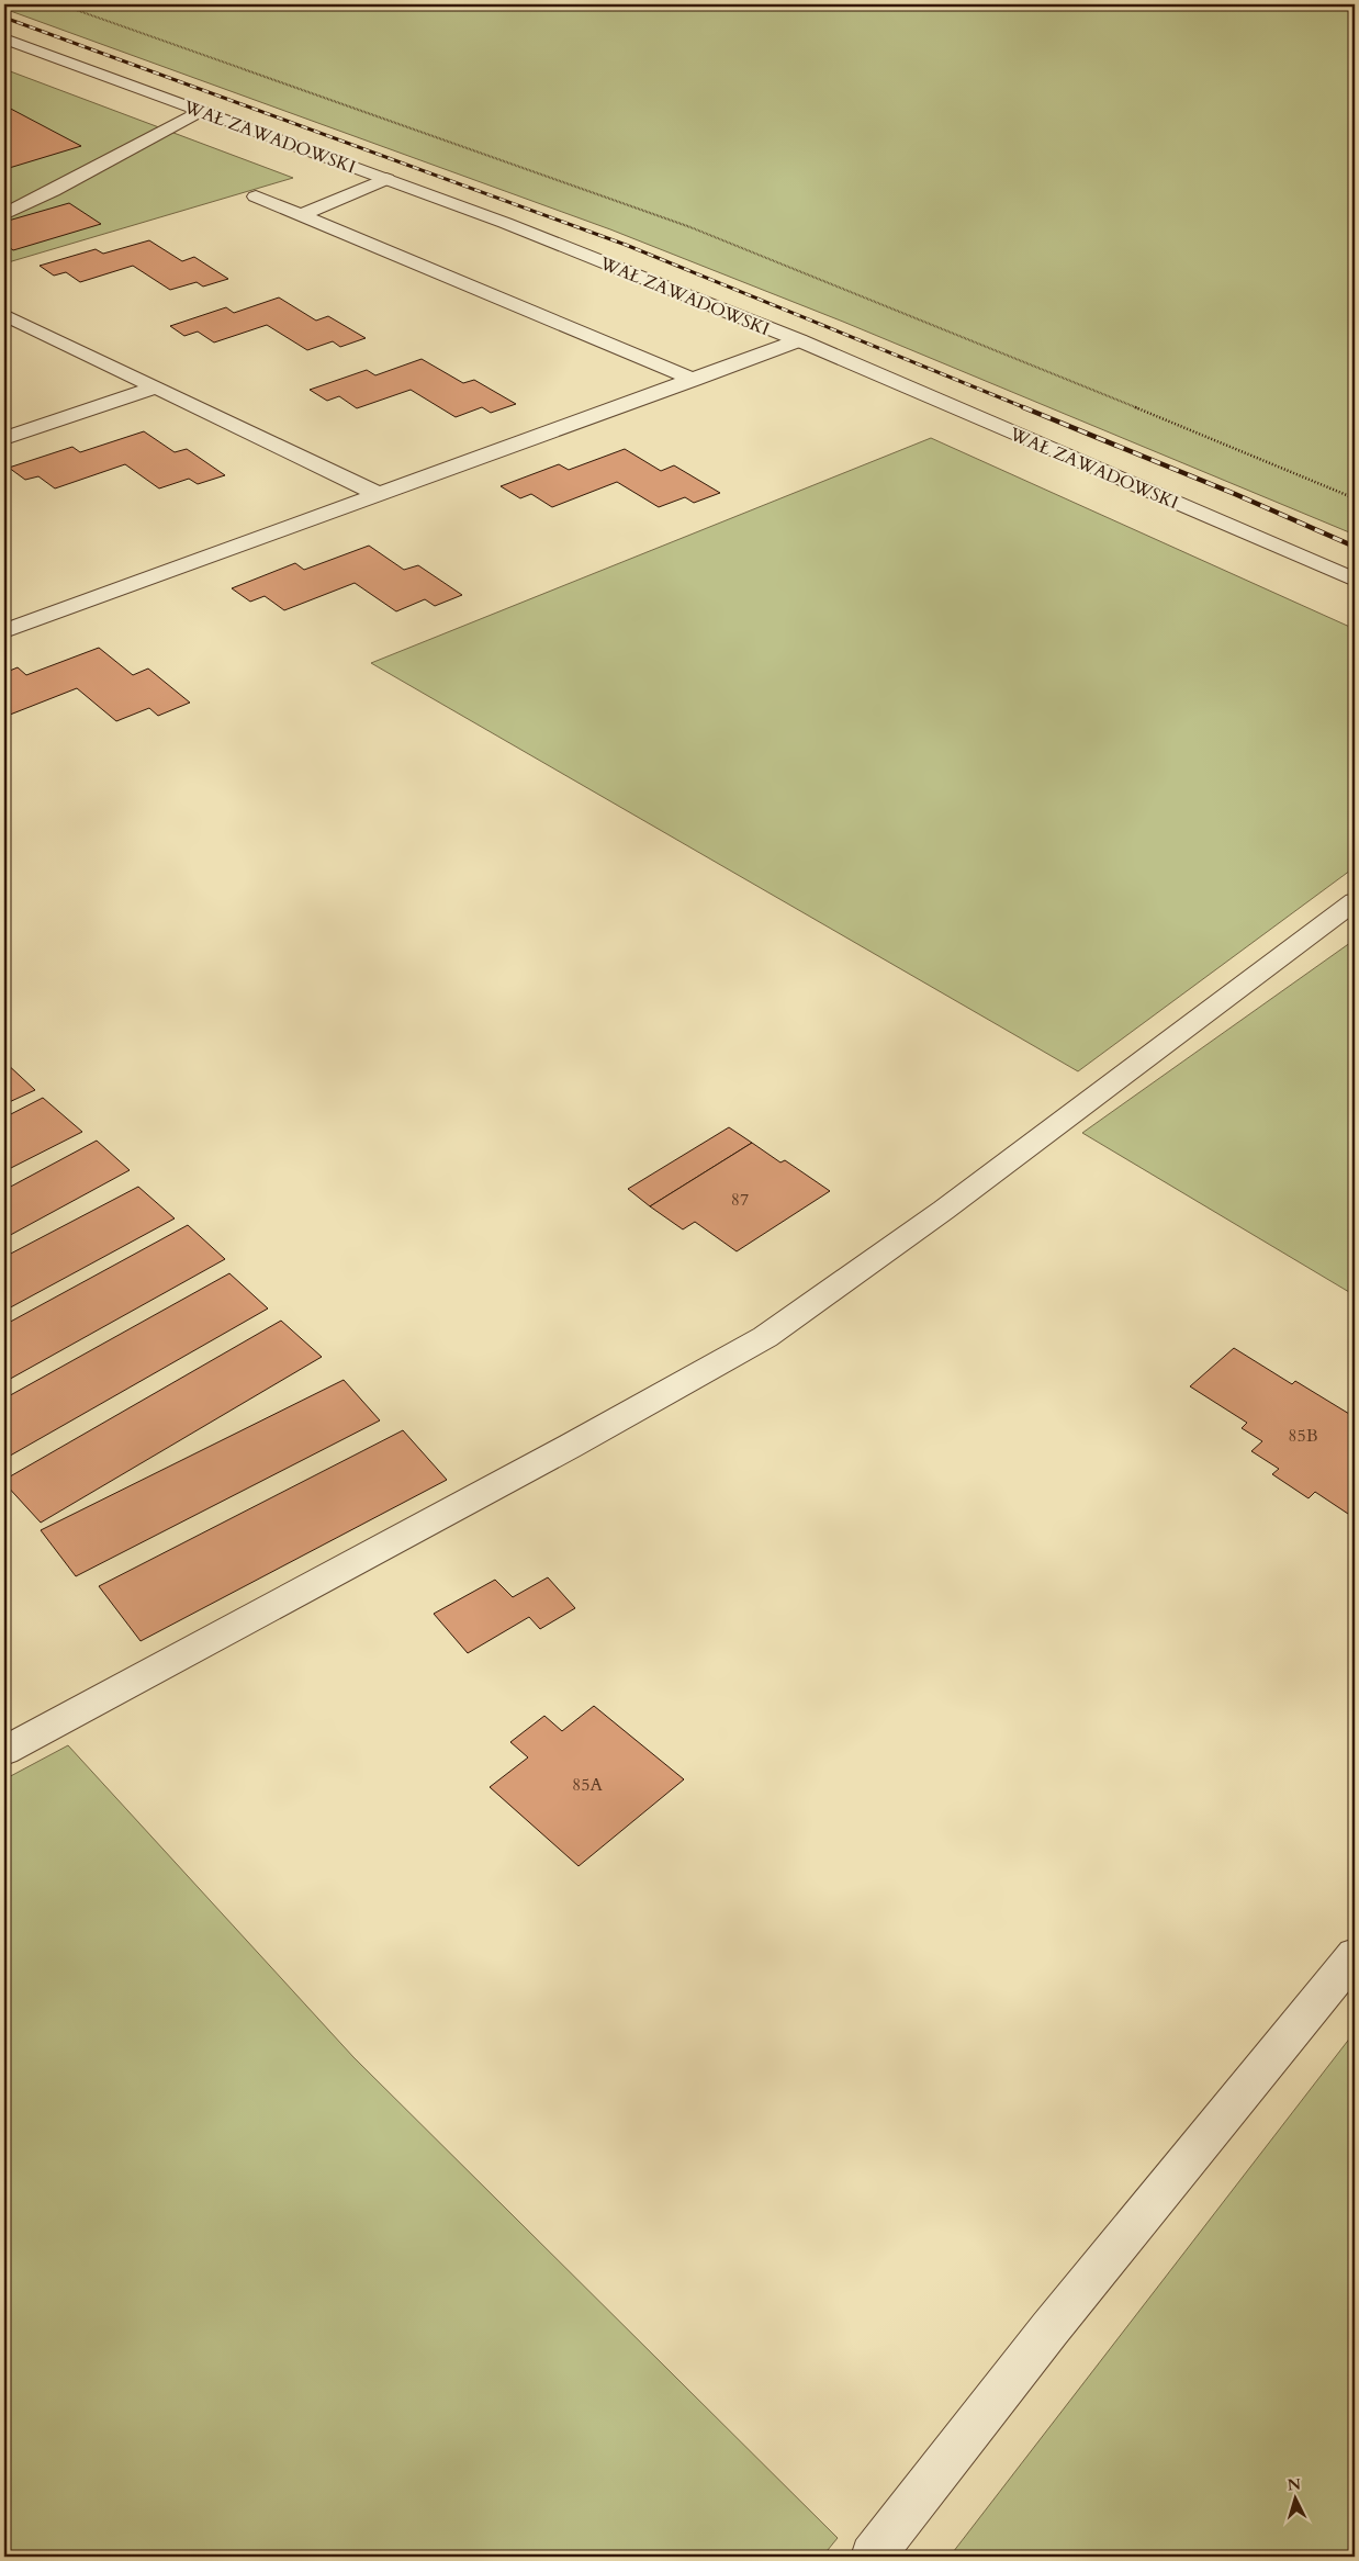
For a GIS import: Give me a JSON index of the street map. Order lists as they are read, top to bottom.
{
  "streets": {
    "street": ["WAŁ ZAWADOWSKI"]
  },
  "house_numbers": ["87", "85B", "85A"],
  "north": "top"
}
